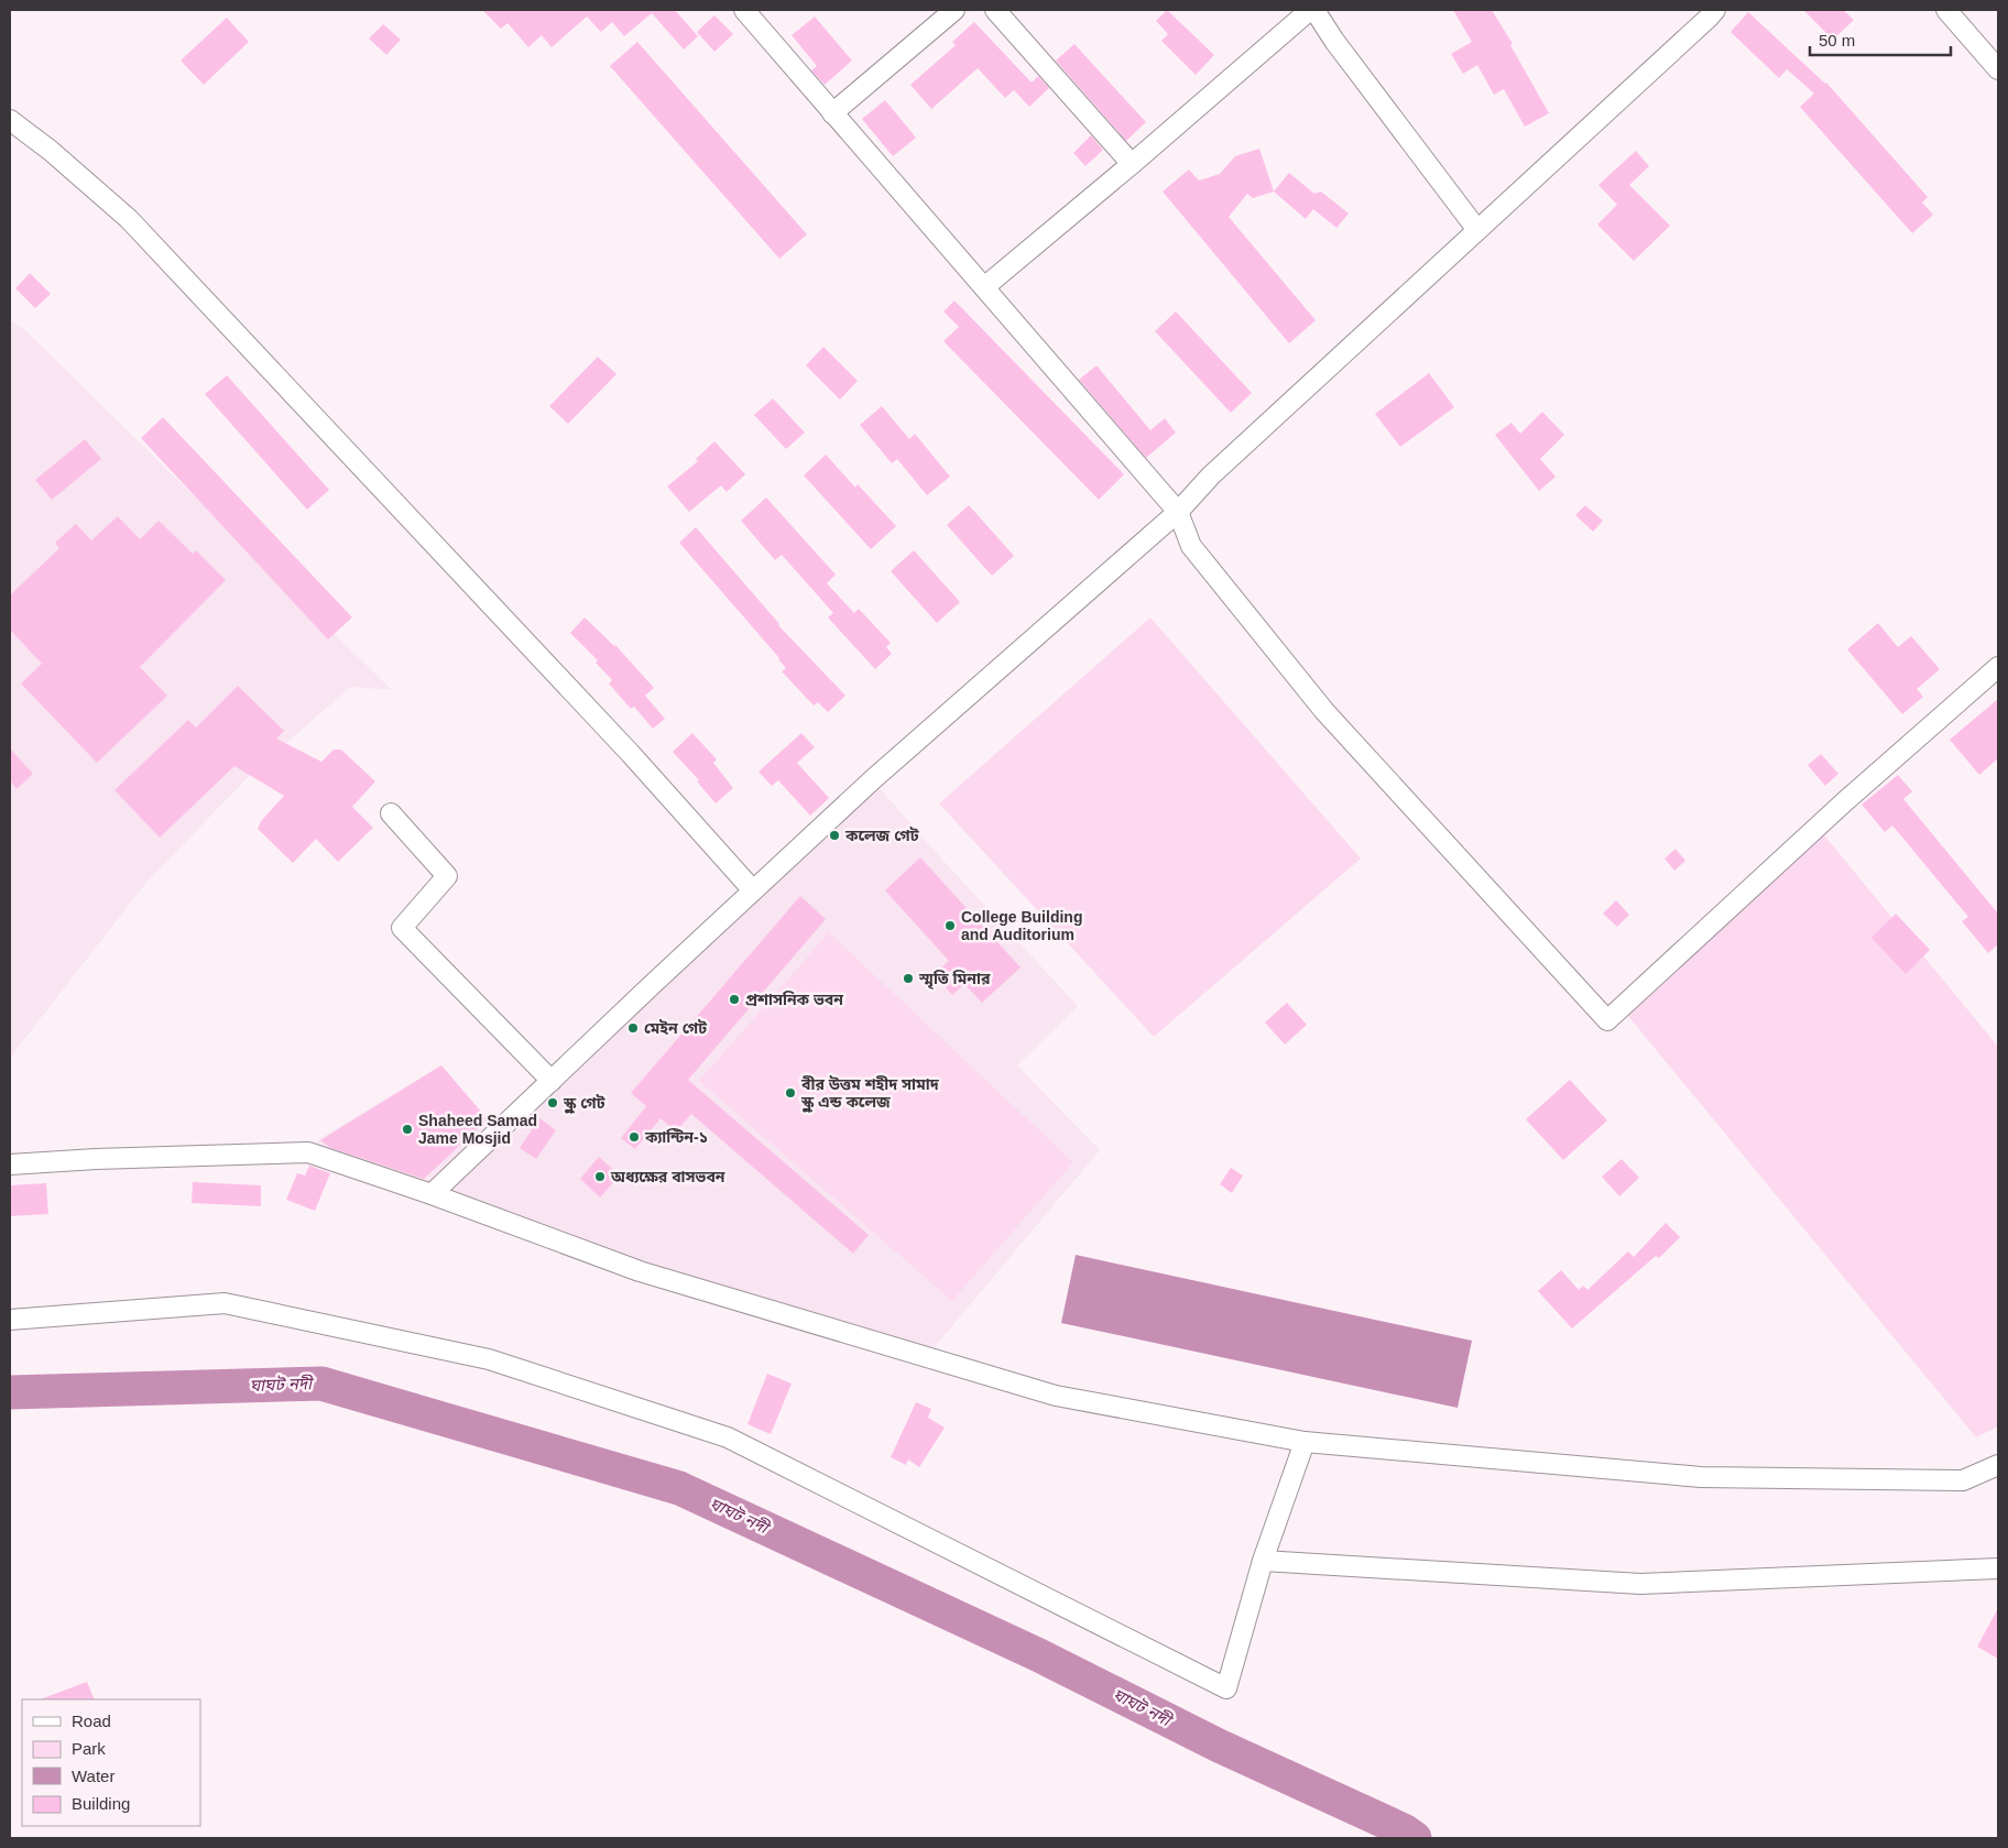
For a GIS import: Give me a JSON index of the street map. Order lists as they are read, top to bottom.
{
  "water": ["ঘাঘট নদী"],
  "places": [
    "কলেজ গেট",
    "College Building and Auditorium",
    "স্মৃতি মিনার",
    "প্রশাসনিক ভবন",
    "মেইন গেট",
    "বীর উত্তম শহীদ সামাদ স্কুল এন্ড কলেজ",
    "স্কুল গেট",
    "Shaheed Samad Jame Mosjid",
    "ক্যান্টিন-১",
    "অধ্যক্ষের বাসভবন"
  ],
  "legend": [
    "Road",
    "Park",
    "Water",
    "Building"
  ],
  "scale_bar": "50 m"
}
